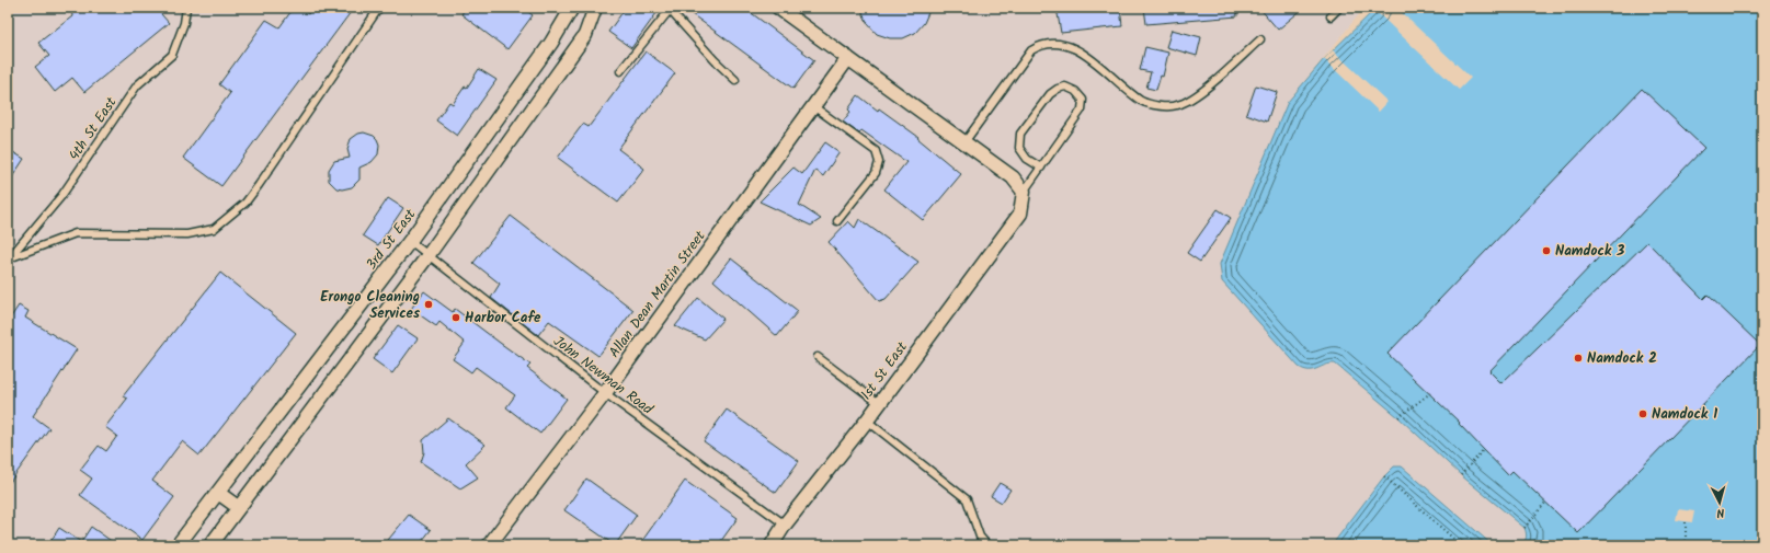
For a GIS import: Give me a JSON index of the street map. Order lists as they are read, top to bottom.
{
  "streets": {
    "street": ["3rd St East", "Allan Dean Martin Street", "1st St East"],
    "lane": ["4th St East", "John Newman Road"]
  },
  "crossings": [
    ["3rd St East", "John Newman Road"],
    ["Allan Dean Martin Street", "John Newman Road"],
    ["1st St East", "John Newman Road"]
  ],
  "places": [
    "Namdock 3",
    "Erongo Cleaning Services",
    "Harbor Cafe",
    "Namdock 2",
    "Namdock 1"
  ],
  "north": "bottom"
}
